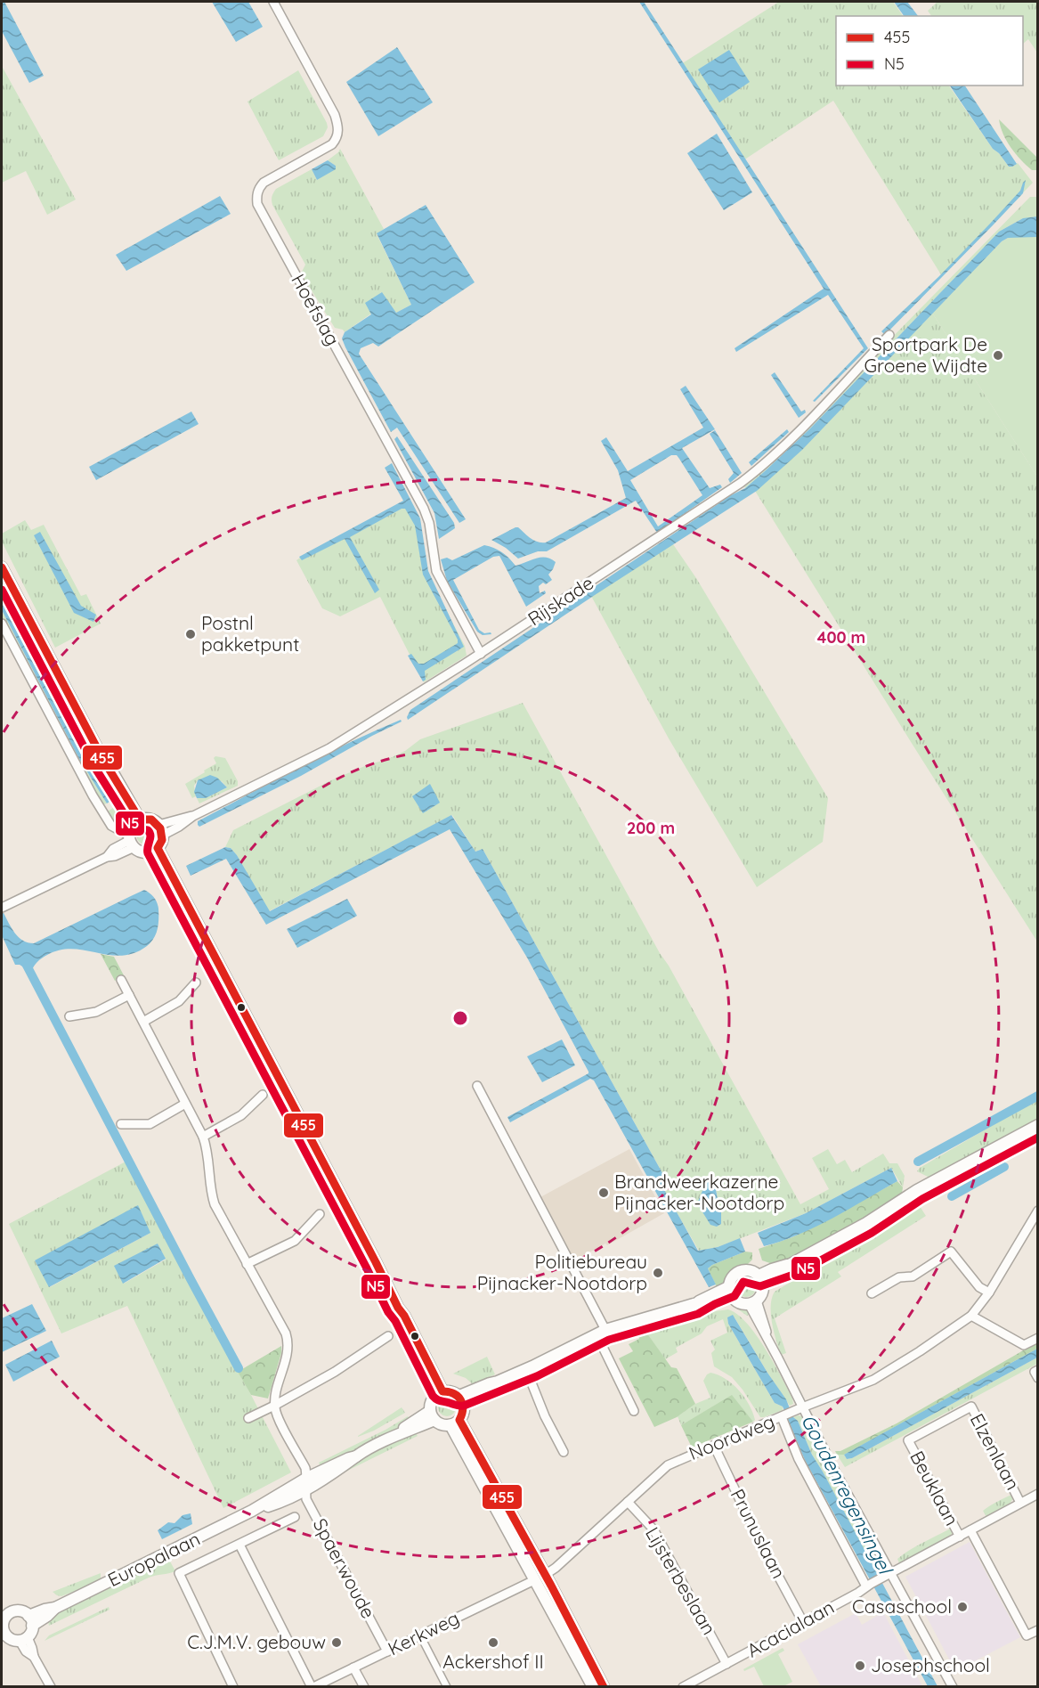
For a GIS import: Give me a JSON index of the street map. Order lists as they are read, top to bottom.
{
  "streets": {
    "main road": ["Europalaan"],
    "street": [
      "Hoefslag",
      "Rijskade",
      "Noordweg",
      "Elzenlaan",
      "Beuklaan",
      "Prunuslaan",
      "Spaerwoude",
      "Lijsterbeslaan",
      "Acacialaan",
      "Kerkweg"
    ]
  },
  "crossings": [
    ["Hoefslag", "Rijskade"],
    ["Noordweg", "Prunuslaan"],
    ["Noordweg", "Lijsterbeslaan"],
    ["Elzenlaan", "Beuklaan"],
    ["Elzenlaan", "Acacialaan"],
    ["Beuklaan", "Acacialaan"],
    ["Prunuslaan", "Acacialaan"],
    ["Europalaan", "Spaerwoude"],
    ["Spaerwoude", "Kerkweg"],
    ["Lijsterbeslaan", "Acacialaan"]
  ],
  "water": ["Goudenregensingel"],
  "places": [
    "Sportpark De Groene Wijdte",
    "Postnl pakketpunt",
    "Brandweerkazerne Pijnacker-Nootdorp",
    "Politiebureau Pijnacker-Nootdorp",
    "Casaschool",
    "C.J.M.V. gebouw",
    "Ackershof II",
    "Josephschool"
  ],
  "lines": ["transit line 455", "transit line N5"],
  "legend": ["455", "N5"],
  "rings": ["400 m", "200 m"]
}
